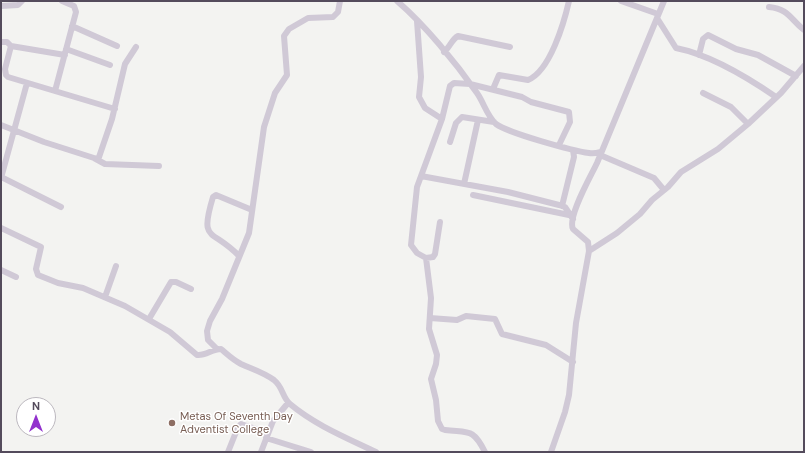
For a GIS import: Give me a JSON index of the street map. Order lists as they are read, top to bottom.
{
  "places": ["Metas Of Seventh Day Adventist College"],
  "north": "top"
}
